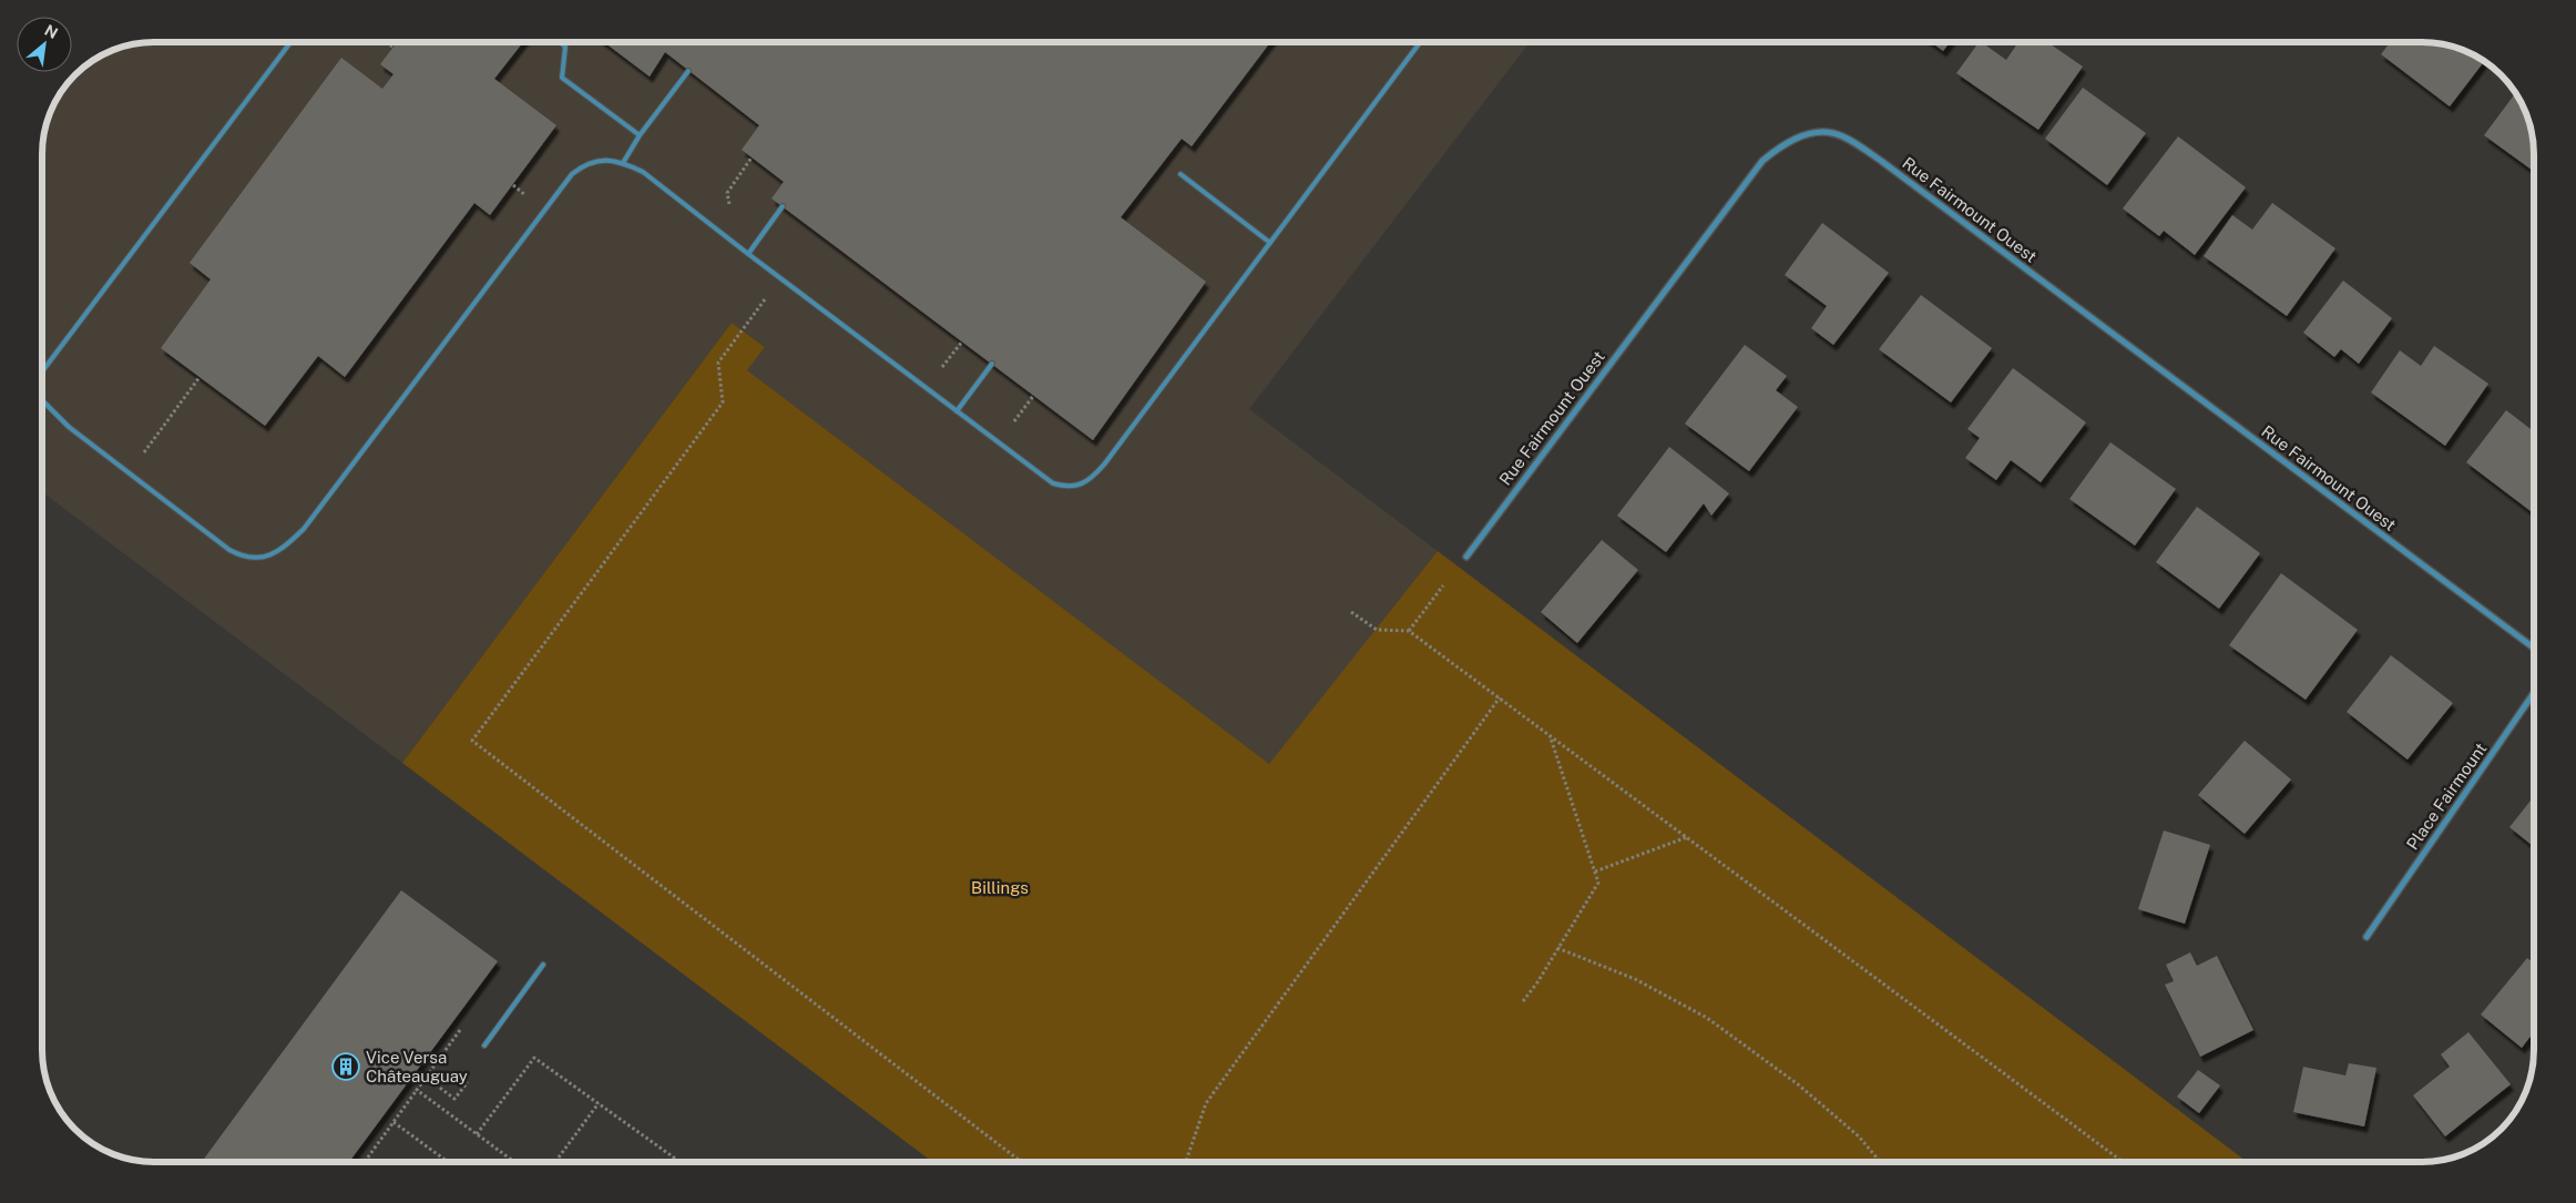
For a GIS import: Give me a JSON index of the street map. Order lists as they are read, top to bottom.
{
  "streets": {
    "street": ["Rue Fairmount Ouest", "Place Fairmount"]
  },
  "parks": ["Billings"],
  "places": {
    "building": ["Vice Versa Châteauguay"]
  },
  "north": "top right"
}
